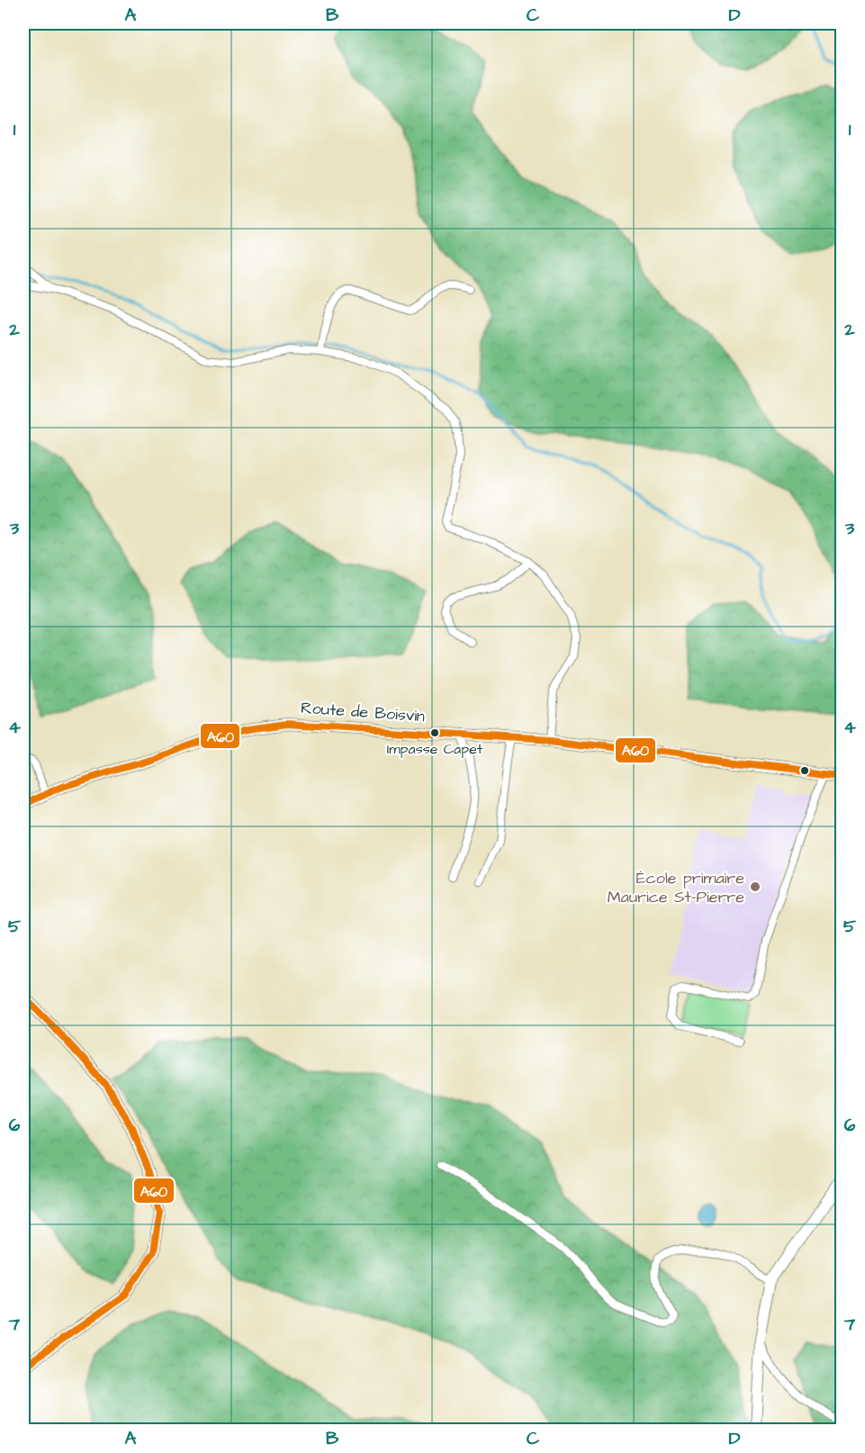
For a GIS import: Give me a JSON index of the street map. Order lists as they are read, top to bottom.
{
  "streets": {
    "main road": ["Route de Boisvin"]
  },
  "places": ["Impasse Capet", "École primaire Maurice St-Pierre"],
  "lines": ["transit line A60"],
  "grid": {
    "columns": [
      "A",
      "B",
      "C",
      "D"
    ],
    "rows": [
      "1",
      "2",
      "3",
      "4",
      "5",
      "6",
      "7"
    ]
  }
}
